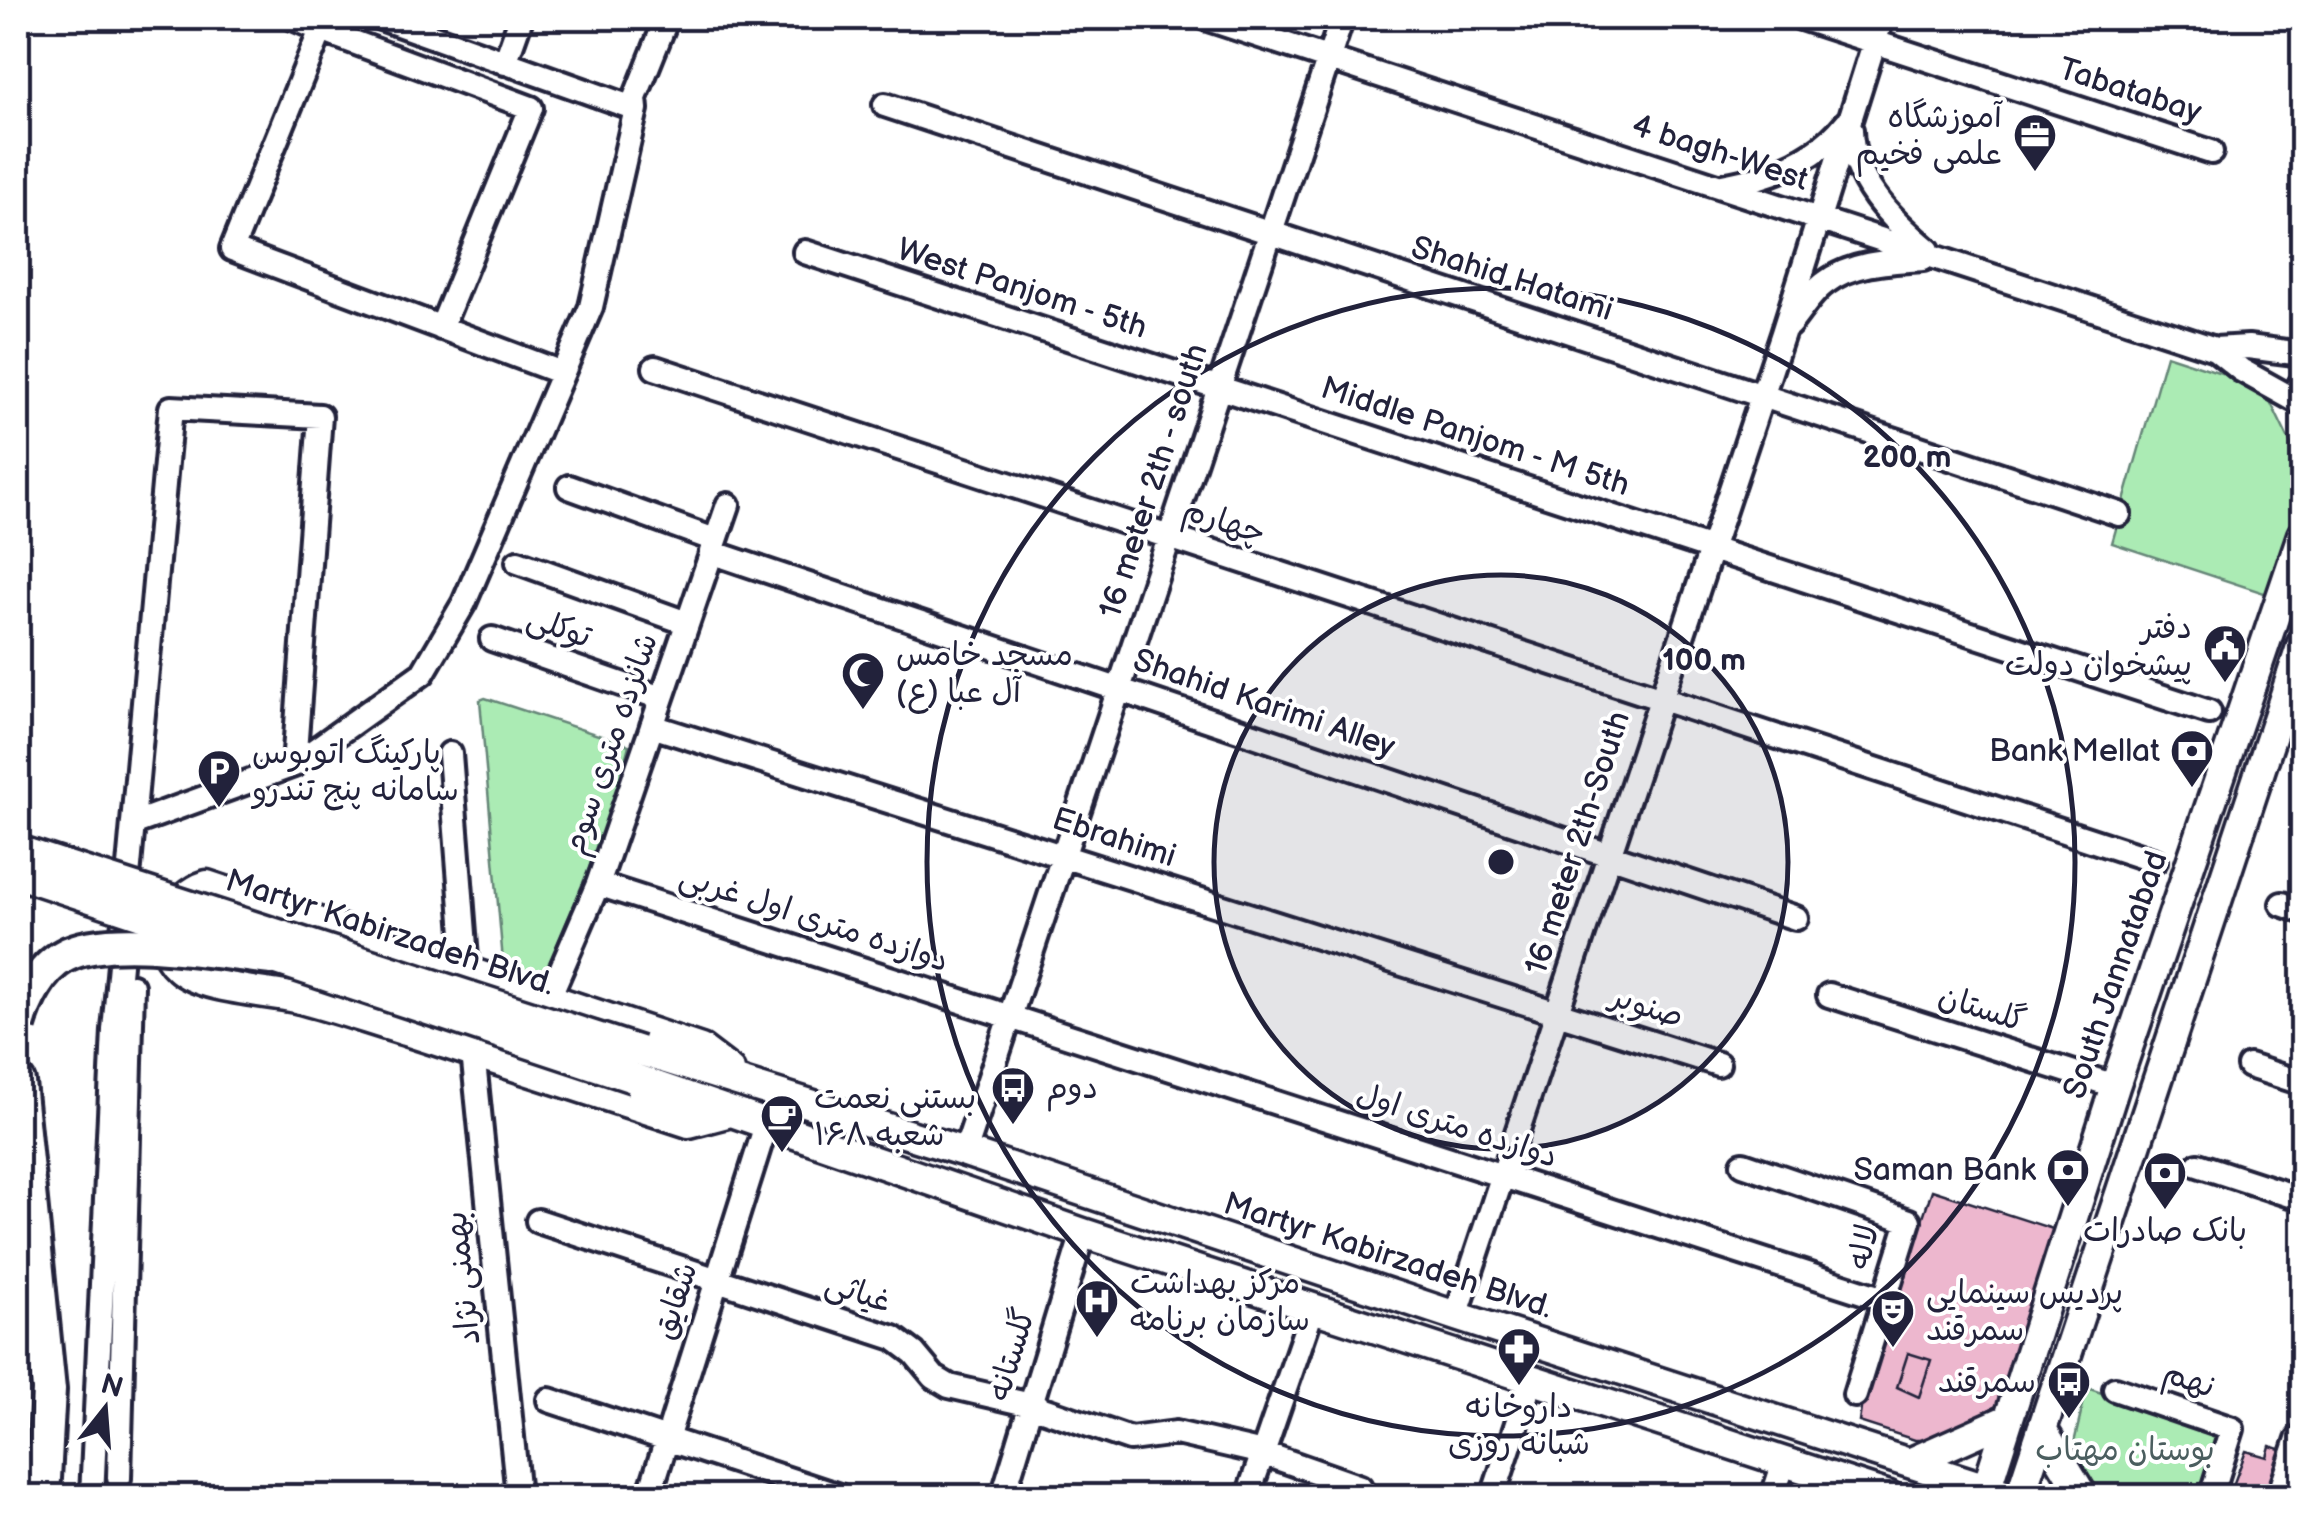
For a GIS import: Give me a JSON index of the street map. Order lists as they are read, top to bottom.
{
  "streets": {
    "main road": ["Martyr Kabirzadeh Blvd.", "South Jannatabad"],
    "street": [
      "Tabatabay",
      "4 bagh-West",
      "Shahid Hatami",
      "West Panjom - 5th",
      "Middle Panjom - M 5th",
      "16 meter 2th - south",
      "چهارم",
      "توکلی",
      "Shahid Karimi Alley",
      "شانزده متری سوم",
      "Ebrahimi",
      "16 meter 2th-South",
      "دوازده متری اول غربی",
      "صنوبر",
      "گلستان",
      "دوازده متری اول",
      "لاله",
      "بهمنی نژاد",
      "غیاثی",
      "شقایق",
      "گلستانه",
      "نهم"
    ]
  },
  "crossings": [
    ["Tabatabay", "16 meter 2th-South"],
    ["4 bagh-West", "16 meter 2th - south"],
    ["4 bagh-West", "16 meter 2th-South"],
    ["Shahid Hatami", "16 meter 2th - south"],
    ["Shahid Hatami", "16 meter 2th-South"],
    ["West Panjom - 5th", "Middle Panjom - M 5th"],
    ["West Panjom - 5th", "16 meter 2th - south"],
    ["Middle Panjom - M 5th", "16 meter 2th - south"],
    ["Middle Panjom - M 5th", "16 meter 2th-South"],
    ["16 meter 2th - south", "چهارم"],
    ["16 meter 2th - south", "Shahid Karimi Alley"],
    ["16 meter 2th - south", "Ebrahimi"],
    ["16 meter 2th - south", "دوازده متری اول غربی"],
    ["16 meter 2th - south", "Martyr Kabirzadeh Blvd."],
    ["16 meter 2th - south", "دوازده متری اول"],
    ["چهارم", "16 meter 2th-South"],
    ["توکلی", "شانزده متری سوم"],
    ["Shahid Karimi Alley", "شانزده متری سوم"],
    ["Shahid Karimi Alley", "16 meter 2th-South"],
    ["شانزده متری سوم", "Ebrahimi"],
    ["شانزده متری سوم", "دوازده متری اول غربی"],
    ["شانزده متری سوم", "Martyr Kabirzadeh Blvd."],
    ["Ebrahimi", "16 meter 2th-South"],
    ["Ebrahimi", "صنوبر"],
    ["16 meter 2th-South", "Martyr Kabirzadeh Blvd."],
    ["16 meter 2th-South", "صنوبر"],
    ["16 meter 2th-South", "دوازده متری اول"],
    ["دوازده متری اول غربی", "دوازده متری اول"],
    ["Martyr Kabirzadeh Blvd.", "South Jannatabad"],
    ["Martyr Kabirzadeh Blvd.", "بهمنی نژاد"],
    ["Martyr Kabirzadeh Blvd.", "شقایق"],
    ["Martyr Kabirzadeh Blvd.", "گلستانه"],
    ["South Jannatabad", "گلستان"],
    ["دوازده متری اول", "لاله"],
    ["غیاثی", "شقایق"],
    ["غیاثی", "گلستانه"]
  ],
  "parks": ["بوستان مهتاب"],
  "places": {
    "office": ["آموزشگاه علمی فخیم"],
    "public building": ["دفتر پیشخوان دولت"],
    "mosque": ["مسجد خامس آل عبا (ع)"],
    "bank": ["Bank Mellat", "Saman Bank", "بانک صادرات"],
    "parking": ["پارکینگ اتوبوس سامانه پنج تندرو"],
    "bus stop": ["دوم", "سمرقند"],
    "cafe": ["بستنی نعمت شعبه ۱۶۸"],
    "hospital": ["مرکز بهداشت سازمان برنامه"],
    "theatre": ["پردیس سینمایی سمرقند"],
    "pharmacy": ["داروخانه شبانه روزی"]
  },
  "north": "top",
  "rings": ["200 m", "100 m"]
}
